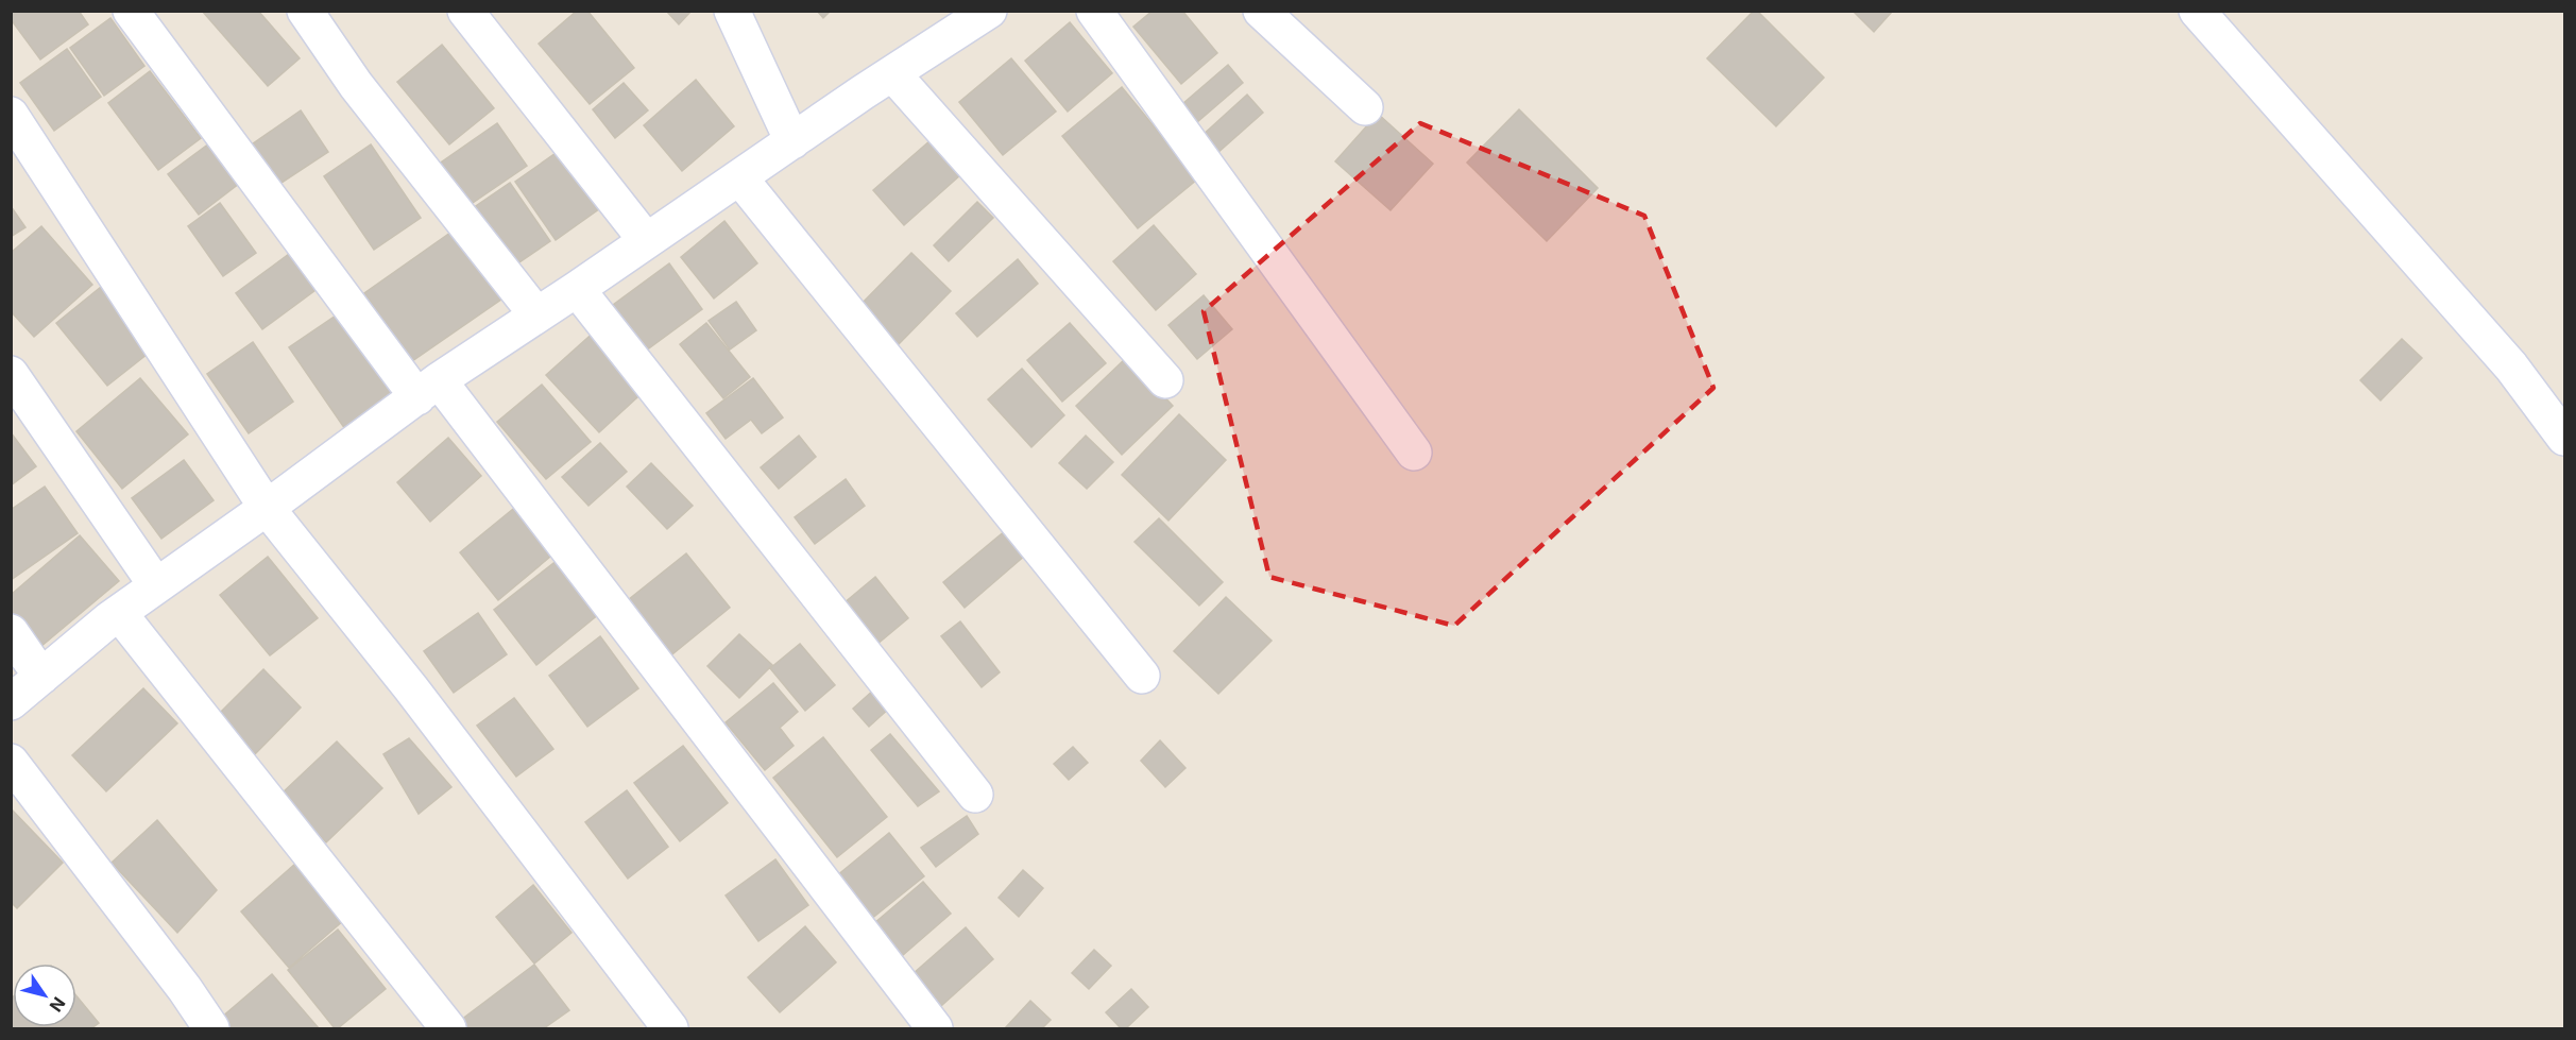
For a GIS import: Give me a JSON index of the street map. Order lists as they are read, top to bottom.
{
  "north": "bottom right"
}
